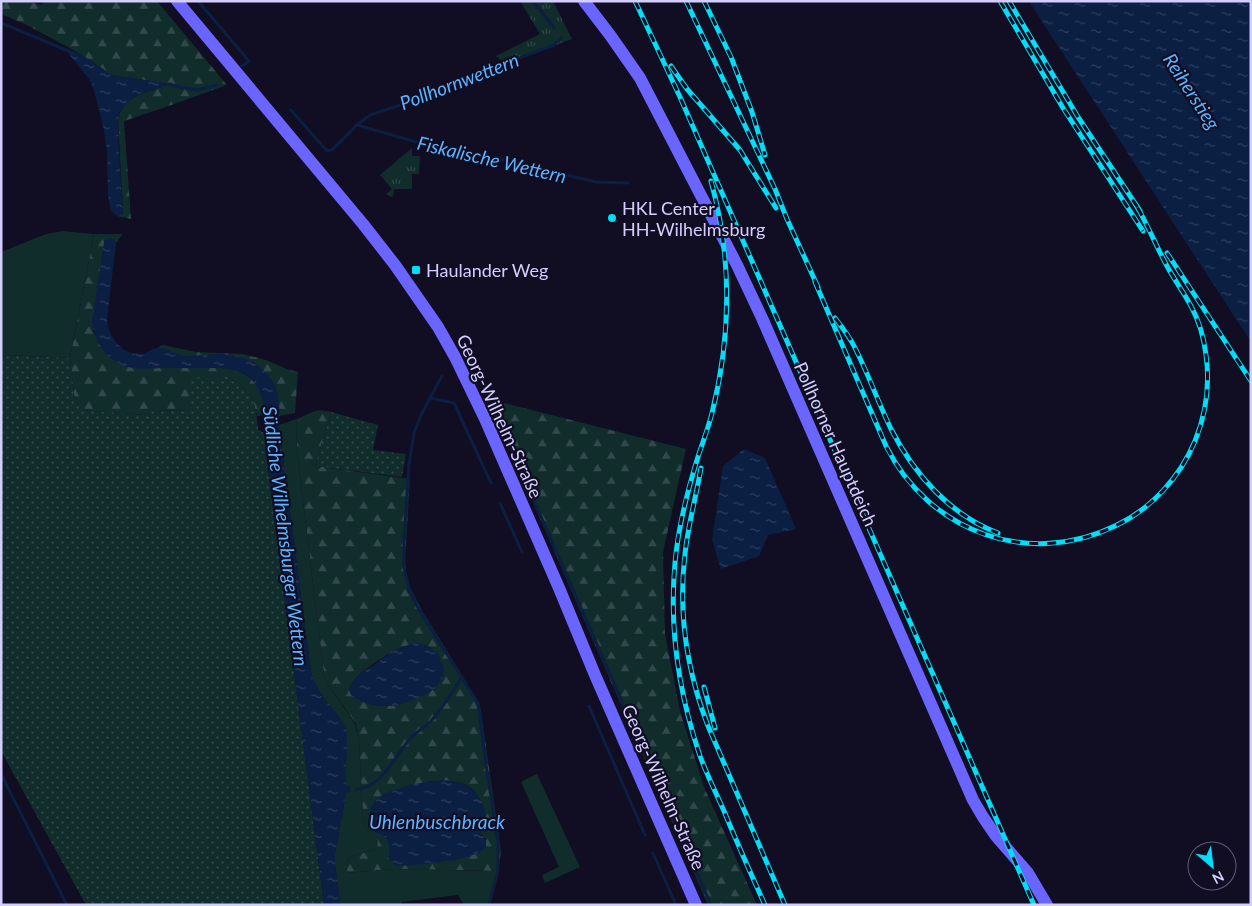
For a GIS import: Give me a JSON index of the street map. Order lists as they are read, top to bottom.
{
  "streets": {
    "main road": ["Georg-Wilhelm-Straße", "Pollhorner Hauptdeich"]
  },
  "water": [
    "Pollhornwettern",
    "Reiherstieg",
    "Fiskalische Wettern",
    "Südliche Wilhelmsburger Wettern",
    "Uhlenbuschbrack"
  ],
  "places": {
    "other": ["HKL Center HH-Wilhelmsburg"],
    "transit": ["Haulander Weg"]
  },
  "north": "bottom right"
}
